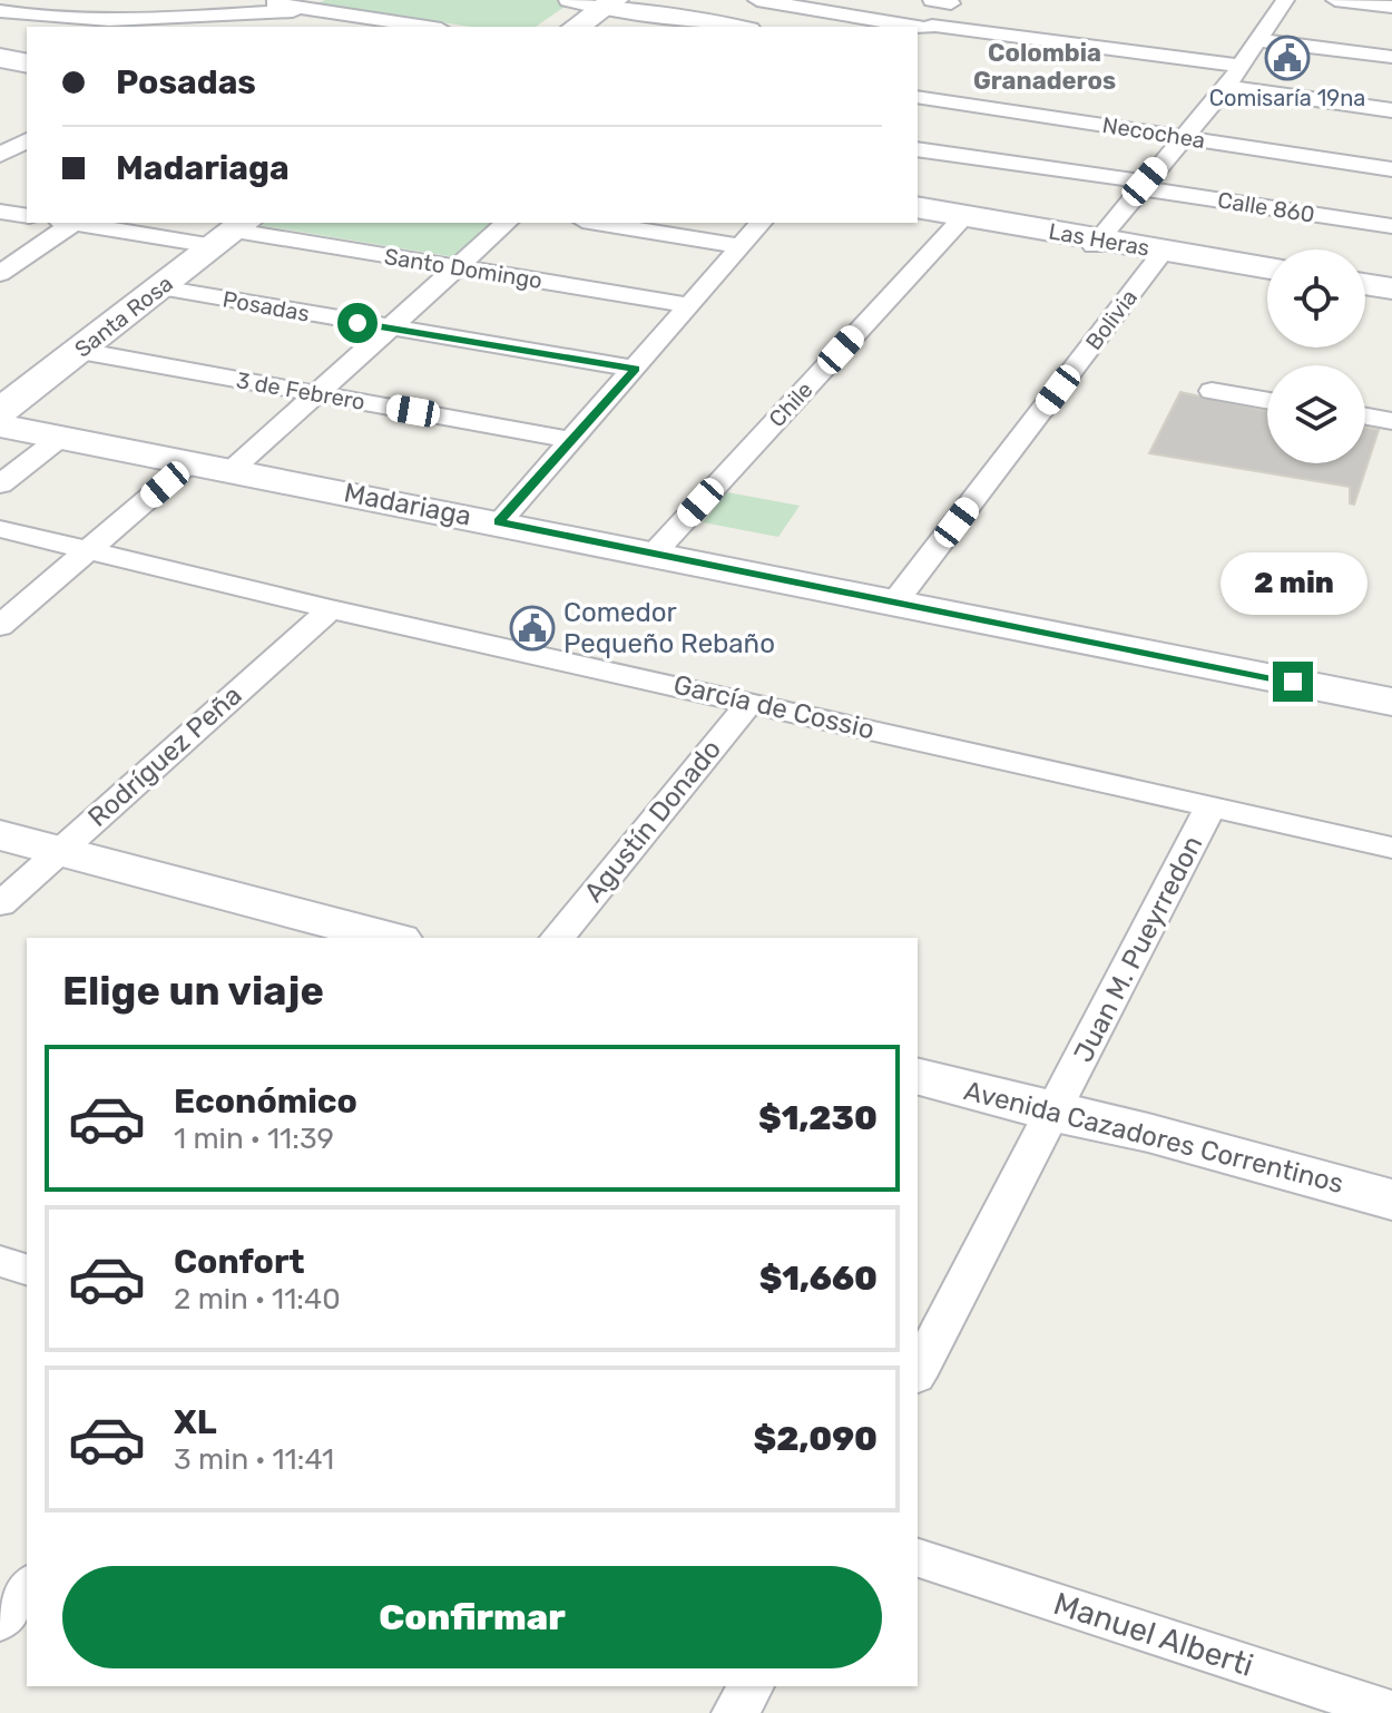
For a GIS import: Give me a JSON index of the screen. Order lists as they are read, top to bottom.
{
  "streets": {
    "street": [
      "Necochea",
      "Calle 860",
      "Las Heras",
      "Santo Domingo",
      "Posadas",
      "Santa Rosa",
      "Bolivia",
      "3 de Febrero",
      "Chile",
      "Madariaga",
      "García de Cossio",
      "Rodríguez Peña",
      "Agustín Donado",
      "Juan M. Pueyrredon",
      "Avenida Cazadores Correntinos",
      "Manuel Alberti"
    ]
  },
  "crossings": [
    ["Las Heras", "Bolivia"],
    ["Las Heras", "Chile"],
    ["Santo Domingo", "Santa Rosa"],
    ["Posadas", "Santa Rosa"],
    ["Santa Rosa", "3 de Febrero"],
    ["Bolivia", "Madariaga"],
    ["Chile", "Madariaga"],
    ["García de Cossio", "Rodríguez Peña"],
    ["García de Cossio", "Agustín Donado"],
    ["García de Cossio", "Juan M. Pueyrredon"],
    ["Juan M. Pueyrredon", "Avenida Cazadores Correntinos"]
  ],
  "districts": ["Colombia Granaderos"],
  "places": {
    "public building": ["Comisaría 19na", "Comedor Pequeño Rebaño"]
  },
  "page": {
    "banner": ["Posadas", "Madariaga"],
    "bubble": "2 min",
    "heading": "Elige un viaje",
    "list": [
      {
        "name": "Económico",
        "note": "1 min · 11:39",
        "value": "$1,230"
      },
      {
        "name": "Confort",
        "note": "2 min · 11:40",
        "value": "$1,660"
      },
      {
        "name": "XL",
        "note": "3 min · 11:41",
        "value": "$2,090"
      }
    ],
    "buttons": "Confirmar"
  }
}
